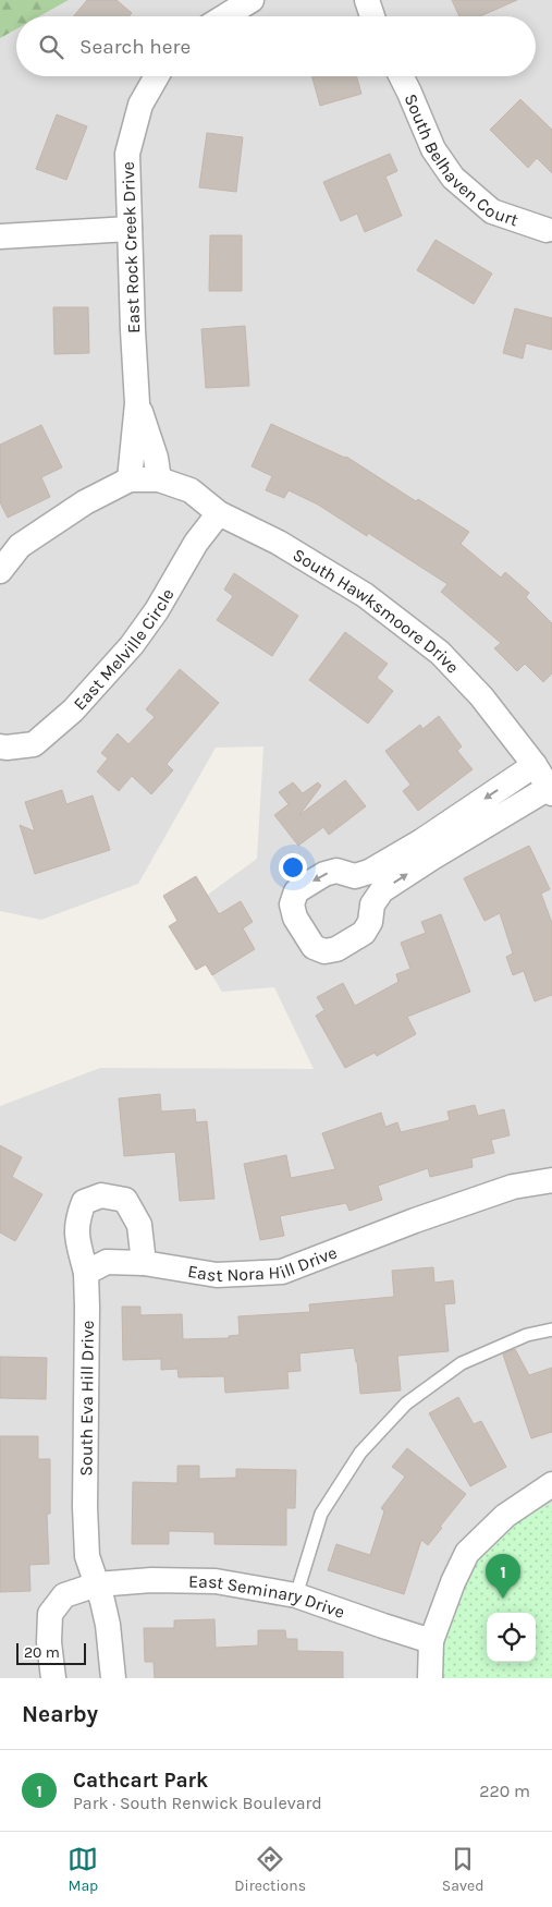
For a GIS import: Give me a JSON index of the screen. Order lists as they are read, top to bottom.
{
  "streets": {
    "street": [
      "South Belhaven Court",
      "East Rock Creek Drive",
      "South Hawksmoore Drive",
      "East Melville Circle",
      "East Nora Hill Drive",
      "South Eva Hill Drive",
      "East Seminary Drive"
    ]
  },
  "crossings": [
    ["East Rock Creek Drive", "South Hawksmoore Drive"],
    ["South Hawksmoore Drive", "East Melville Circle"],
    ["South Eva Hill Drive", "East Seminary Drive"]
  ],
  "scale_bar": "20 m",
  "page": {
    "search": "Search here",
    "pins": "1",
    "scale": "20 m",
    "heading": "Nearby",
    "list": [
      {
        "mark": "1",
        "name": "Cathcart Park",
        "note": "Park · South Renwick Boulevard",
        "value": "220 m"
      }
    ],
    "nav": ["Map", "Directions", "Saved"]
  }
}
